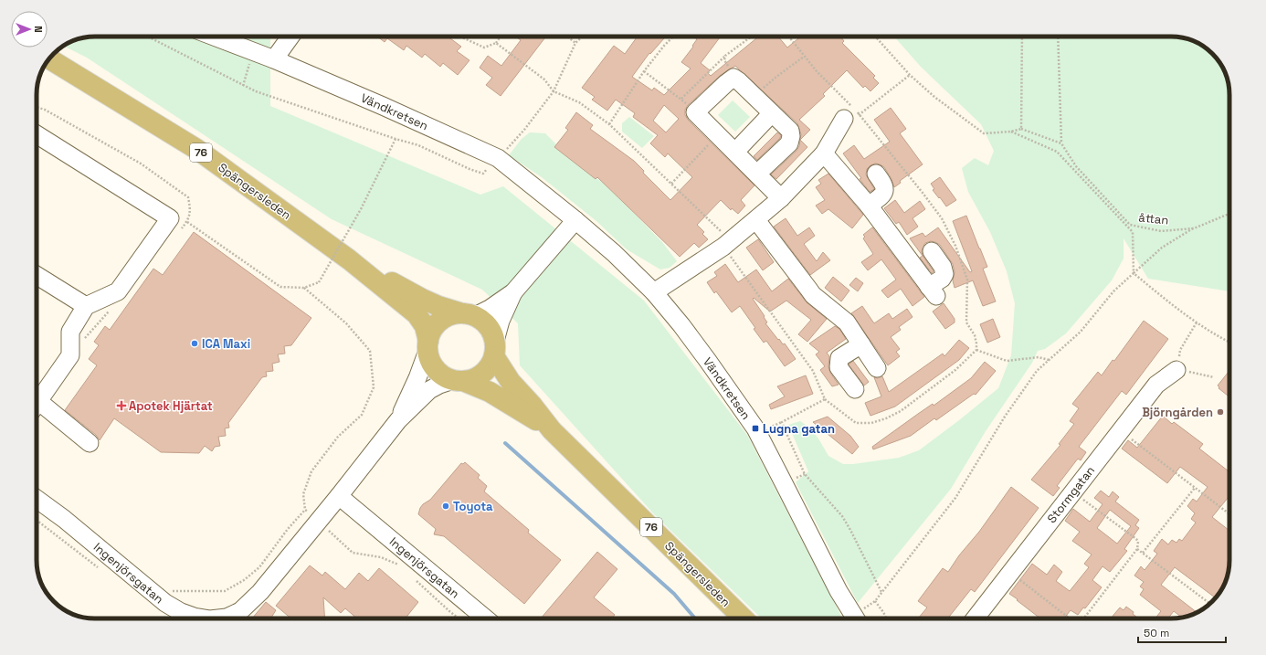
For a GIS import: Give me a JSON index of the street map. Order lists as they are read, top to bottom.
{
  "streets": {
    "main road": ["76", "Spängersleden"],
    "street": ["Vändkretsen", "Stormgatan", "Ingenjörsgatan"],
    "path": ["åttan"]
  },
  "crossings": [
    ["Spängersleden", "Ingenjörsgatan"]
  ],
  "places": {
    "other": ["ICA Maxi", "Björngården", "Toyota"],
    "health": ["Apotek Hjärtat"],
    "transit": ["Lugna gatan"]
  },
  "scale_bar": "50 m",
  "north": "right"
}
